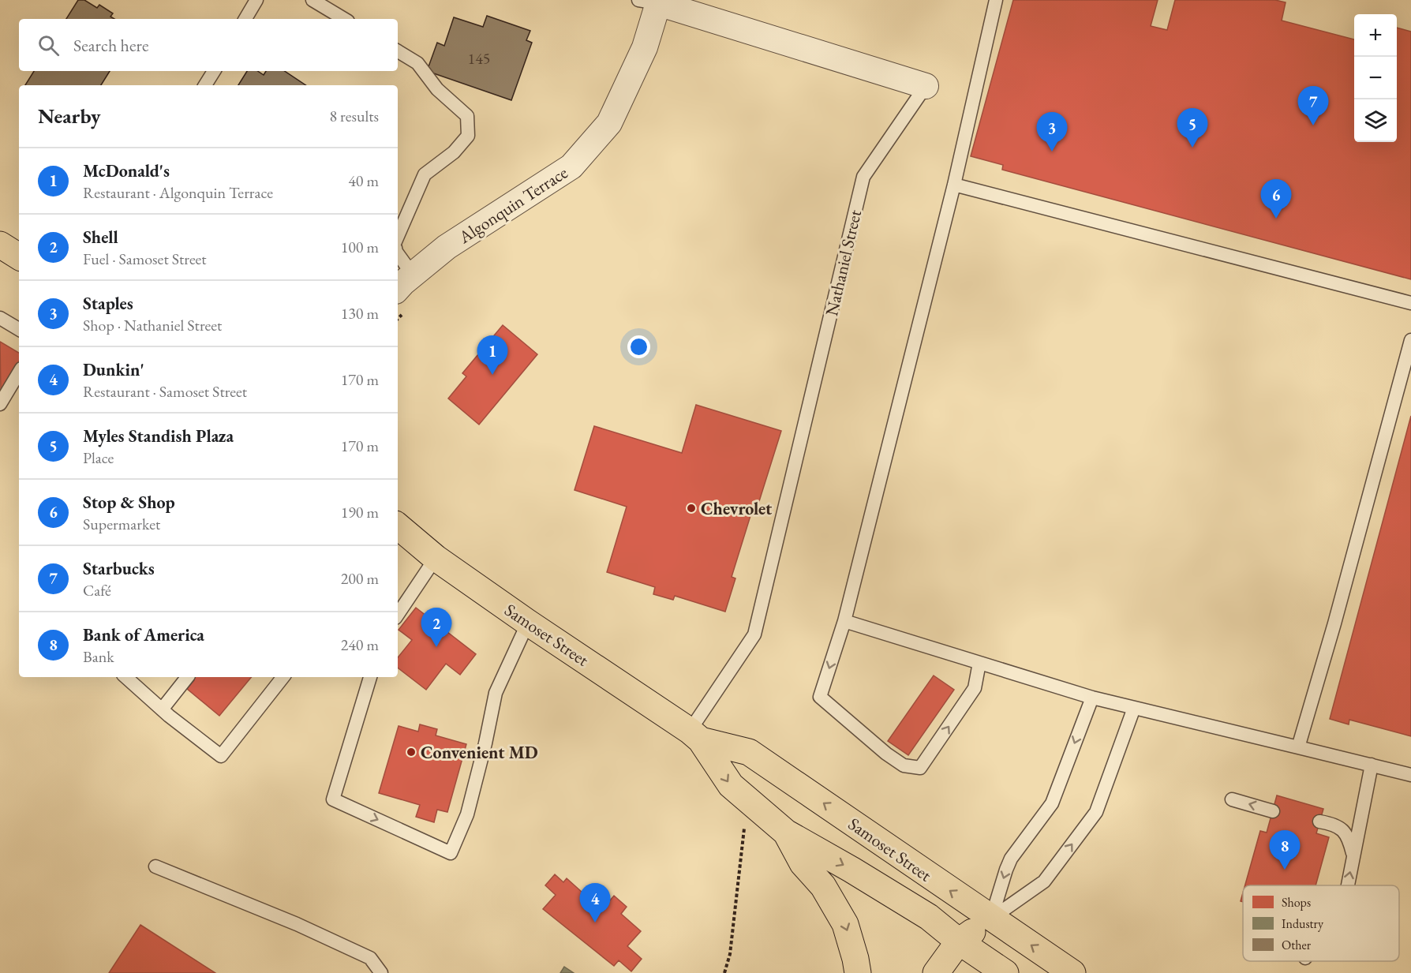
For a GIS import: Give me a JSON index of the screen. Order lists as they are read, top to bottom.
{
  "streets": {
    "highway": ["Samoset Street"],
    "street": ["Algonquin Terrace", "Nathaniel Street"]
  },
  "crossings": [
    ["Algonquin Terrace", "Nathaniel Street"],
    ["Nathaniel Street", "Samoset Street"]
  ],
  "places": ["Chevrolet", "Convenient MD"],
  "house_numbers": ["145"],
  "legend": ["Shops", "Industry", "Other"],
  "page": {
    "map_buttons": ["+", "−"],
    "search": "Search here",
    "heading": ["Nearby", "8 results"],
    "pins": [
      "7",
      "5",
      "3",
      "6",
      "1",
      "2",
      "8",
      "4"
    ],
    "list": [
      {
        "mark": "1",
        "name": "McDonald's",
        "note": "Restaurant · Algonquin Terrace",
        "value": "40 m"
      },
      {
        "mark": "2",
        "name": "Shell",
        "note": "Fuel · Samoset Street",
        "value": "100 m"
      },
      {
        "mark": "3",
        "name": "Staples",
        "note": "Shop · Nathaniel Street",
        "value": "130 m"
      },
      {
        "mark": "4",
        "name": "Dunkin'",
        "note": "Restaurant · Samoset Street",
        "value": "170 m"
      },
      {
        "mark": "5",
        "name": "Myles Standish Plaza",
        "note": "Place",
        "value": "170 m"
      },
      {
        "mark": "6",
        "name": "Stop & Shop",
        "note": "Supermarket",
        "value": "190 m"
      },
      {
        "mark": "7",
        "name": "Starbucks",
        "note": "Café",
        "value": "200 m"
      },
      {
        "mark": "8",
        "name": "Bank of America",
        "note": "Bank",
        "value": "240 m"
      }
    ]
  }
}
